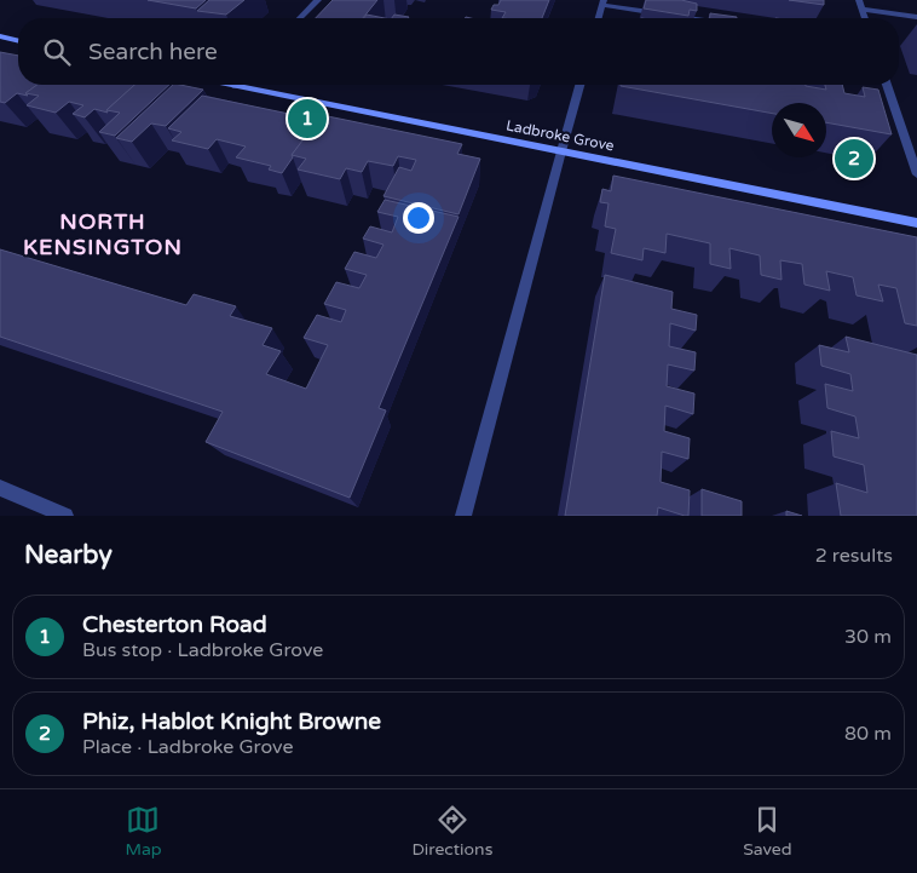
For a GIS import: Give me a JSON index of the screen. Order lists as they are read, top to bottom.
{
  "streets": {
    "main road": ["Ladbroke Grove"]
  },
  "districts": ["NORTH KENSINGTON"],
  "north": "bottom right",
  "page": {
    "search": "Search here",
    "pins": ["1", "2"],
    "heading": ["Nearby", "2 results"],
    "list": [
      {
        "mark": "1",
        "name": "Chesterton Road",
        "note": "Bus stop · Ladbroke Grove",
        "value": "30 m"
      },
      {
        "mark": "2",
        "name": "Phiz, Hablot Knight Browne",
        "note": "Place · Ladbroke Grove",
        "value": "80 m"
      }
    ],
    "nav": ["Map", "Directions", "Saved"]
  }
}
